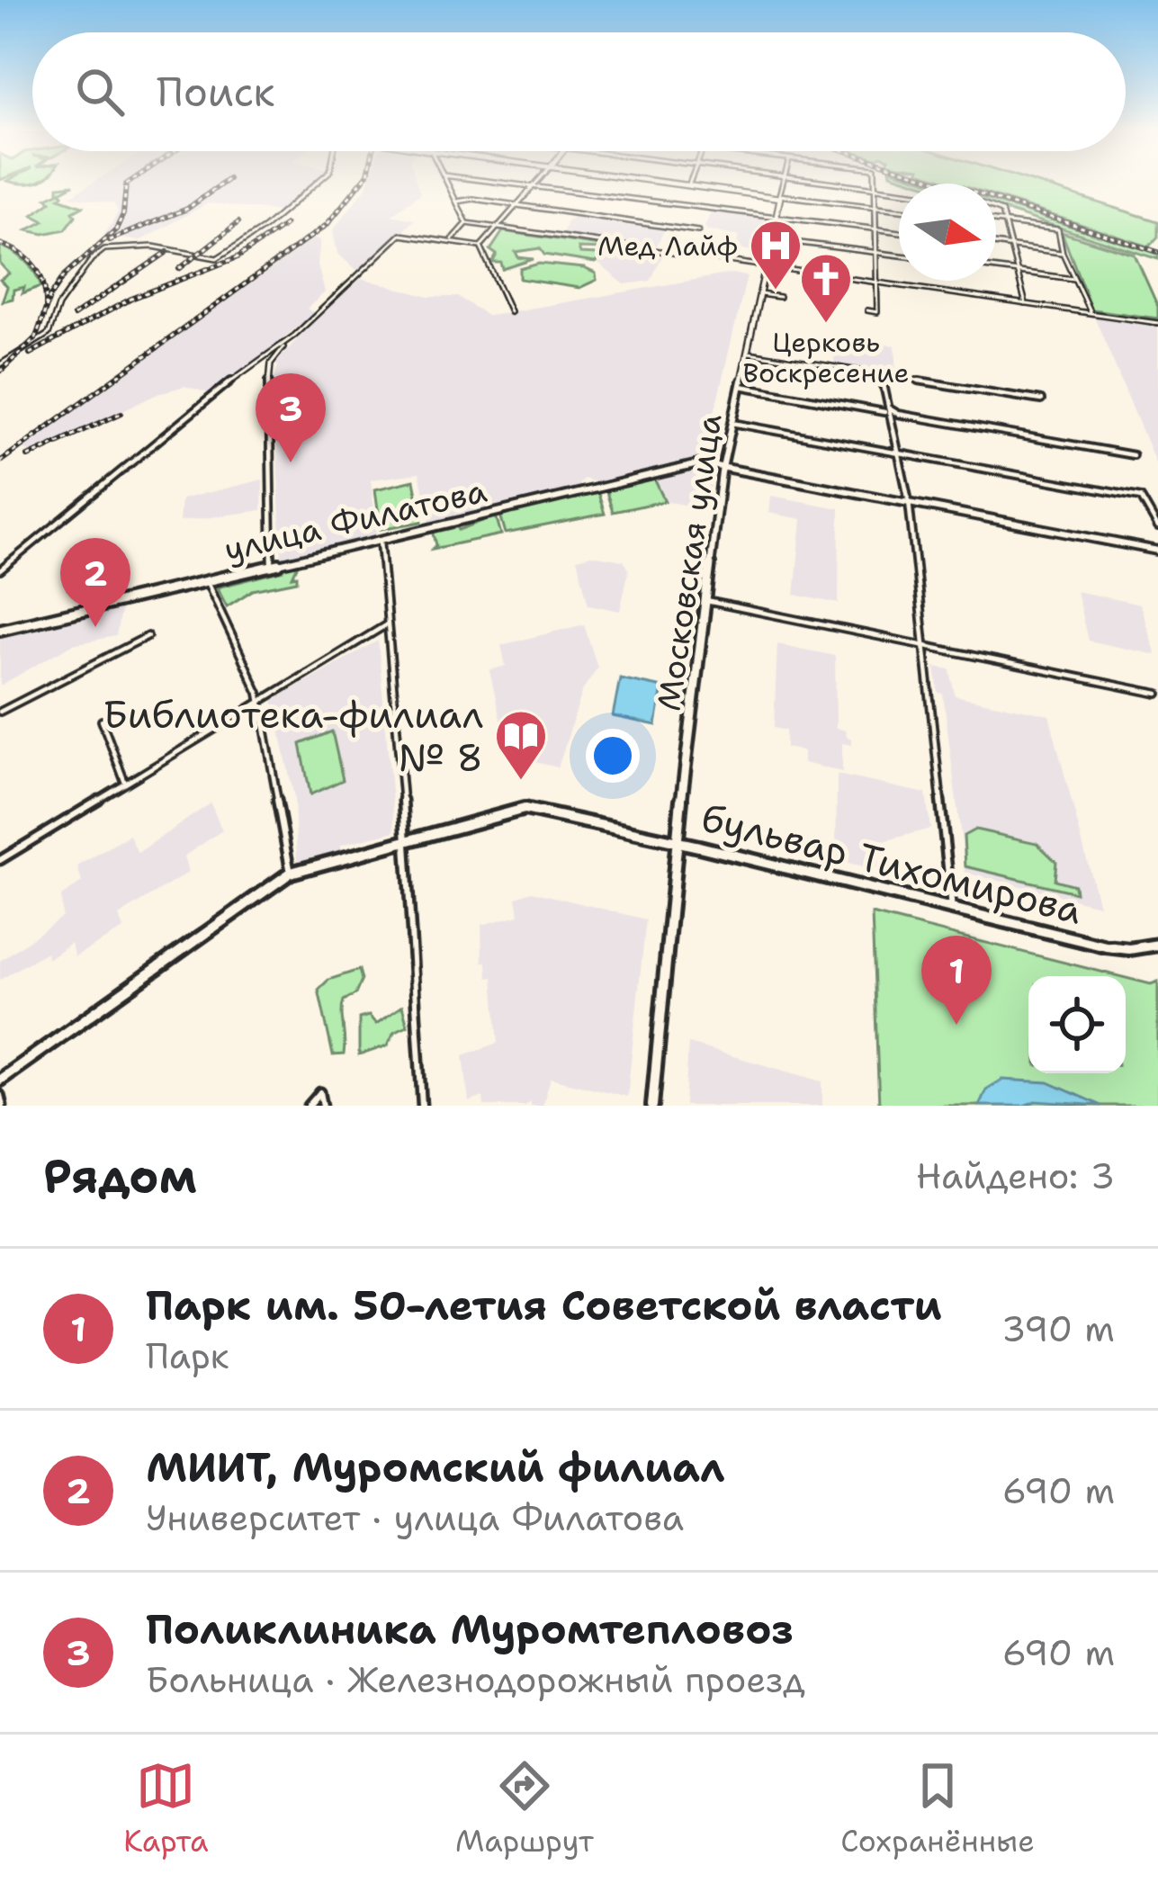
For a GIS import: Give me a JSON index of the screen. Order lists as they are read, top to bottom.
{
  "streets": {
    "street": ["улица Филатова", "Московская улица", "бульвар Тихомирова"]
  },
  "crossings": [
    ["улица Филатова", "Московская улица"],
    ["Московская улица", "бульвар Тихомирова"]
  ],
  "places": {
    "hospital": ["Мед Лайф"],
    "church": ["Церковь Воскресение"],
    "library": ["Библиотека-филиал № 8"]
  },
  "north": "right",
  "page": {
    "search": "Поиск",
    "pins": ["3", "2", "1"],
    "heading": ["Рядом", "Найдено: 3"],
    "list": [
      {
        "mark": "1",
        "name": "Парк им. 50-летия Советской власти",
        "note": "Парк",
        "value": "390 m"
      },
      {
        "mark": "2",
        "name": "МИИТ, Муромский филиал",
        "note": "Университет · улица Филатова",
        "value": "690 m"
      },
      {
        "mark": "3",
        "name": "Поликлиника Муромтепловоз",
        "note": "Больница · Железнодорожный проезд",
        "value": "690 m"
      }
    ],
    "nav": ["Карта", "Маршрут", "Сохранённые"]
  }
}
